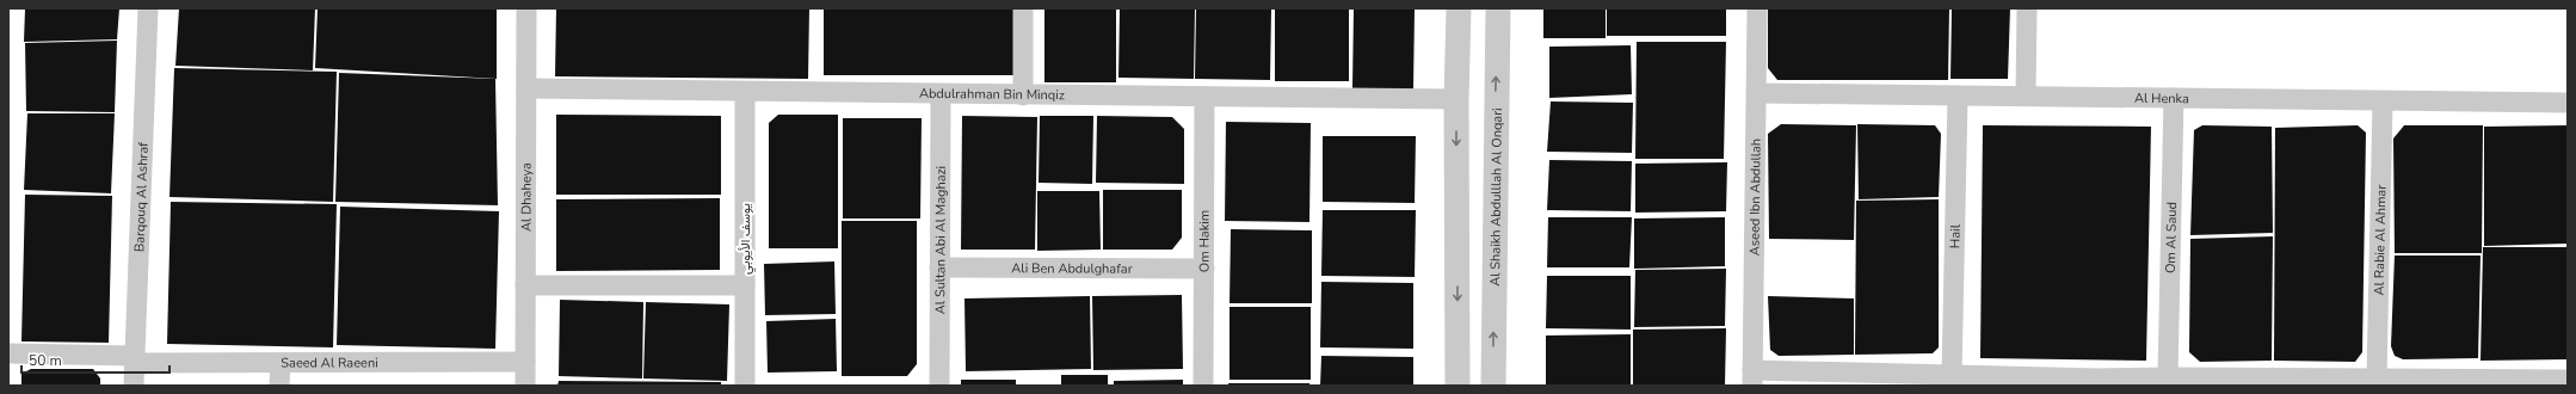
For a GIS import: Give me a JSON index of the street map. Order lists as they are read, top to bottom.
{
  "streets": {
    "street": [
      "Abdulrahman Bin Minqiz",
      "Al Henka",
      "Barqouq Al Ashraf",
      "Al Dhaheya",
      "Al Shaikh Abdulllah Al Onqari",
      "Aseed Ibn Abdullah",
      "Hail",
      "Om Al Saud",
      "يوسف الأيوبي",
      "Al Sultan Abi Al Maghazi",
      "Al Rabie Al Ahmar",
      "Om Hakim",
      "Ali Ben Abdulghafar",
      "Saeed Al Raeeni"
    ]
  },
  "crossings": [
    ["Abdulrahman Bin Minqiz", "Al Dhaheya"],
    ["Abdulrahman Bin Minqiz", "يوسف الأيوبي"],
    ["Abdulrahman Bin Minqiz", "Al Sultan Abi Al Maghazi"],
    ["Abdulrahman Bin Minqiz", "Om Hakim"],
    ["Al Henka", "Aseed Ibn Abdullah"],
    ["Al Henka", "Hail"],
    ["Al Henka", "Om Al Saud"],
    ["Al Henka", "Al Rabie Al Ahmar"],
    ["Barqouq Al Ashraf", "Saeed Al Raeeni"],
    ["Al Dhaheya", "Saeed Al Raeeni"],
    ["Al Sultan Abi Al Maghazi", "Ali Ben Abdulghafar"],
    ["Om Hakim", "Ali Ben Abdulghafar"]
  ],
  "scale_bar": "50 m"
}
